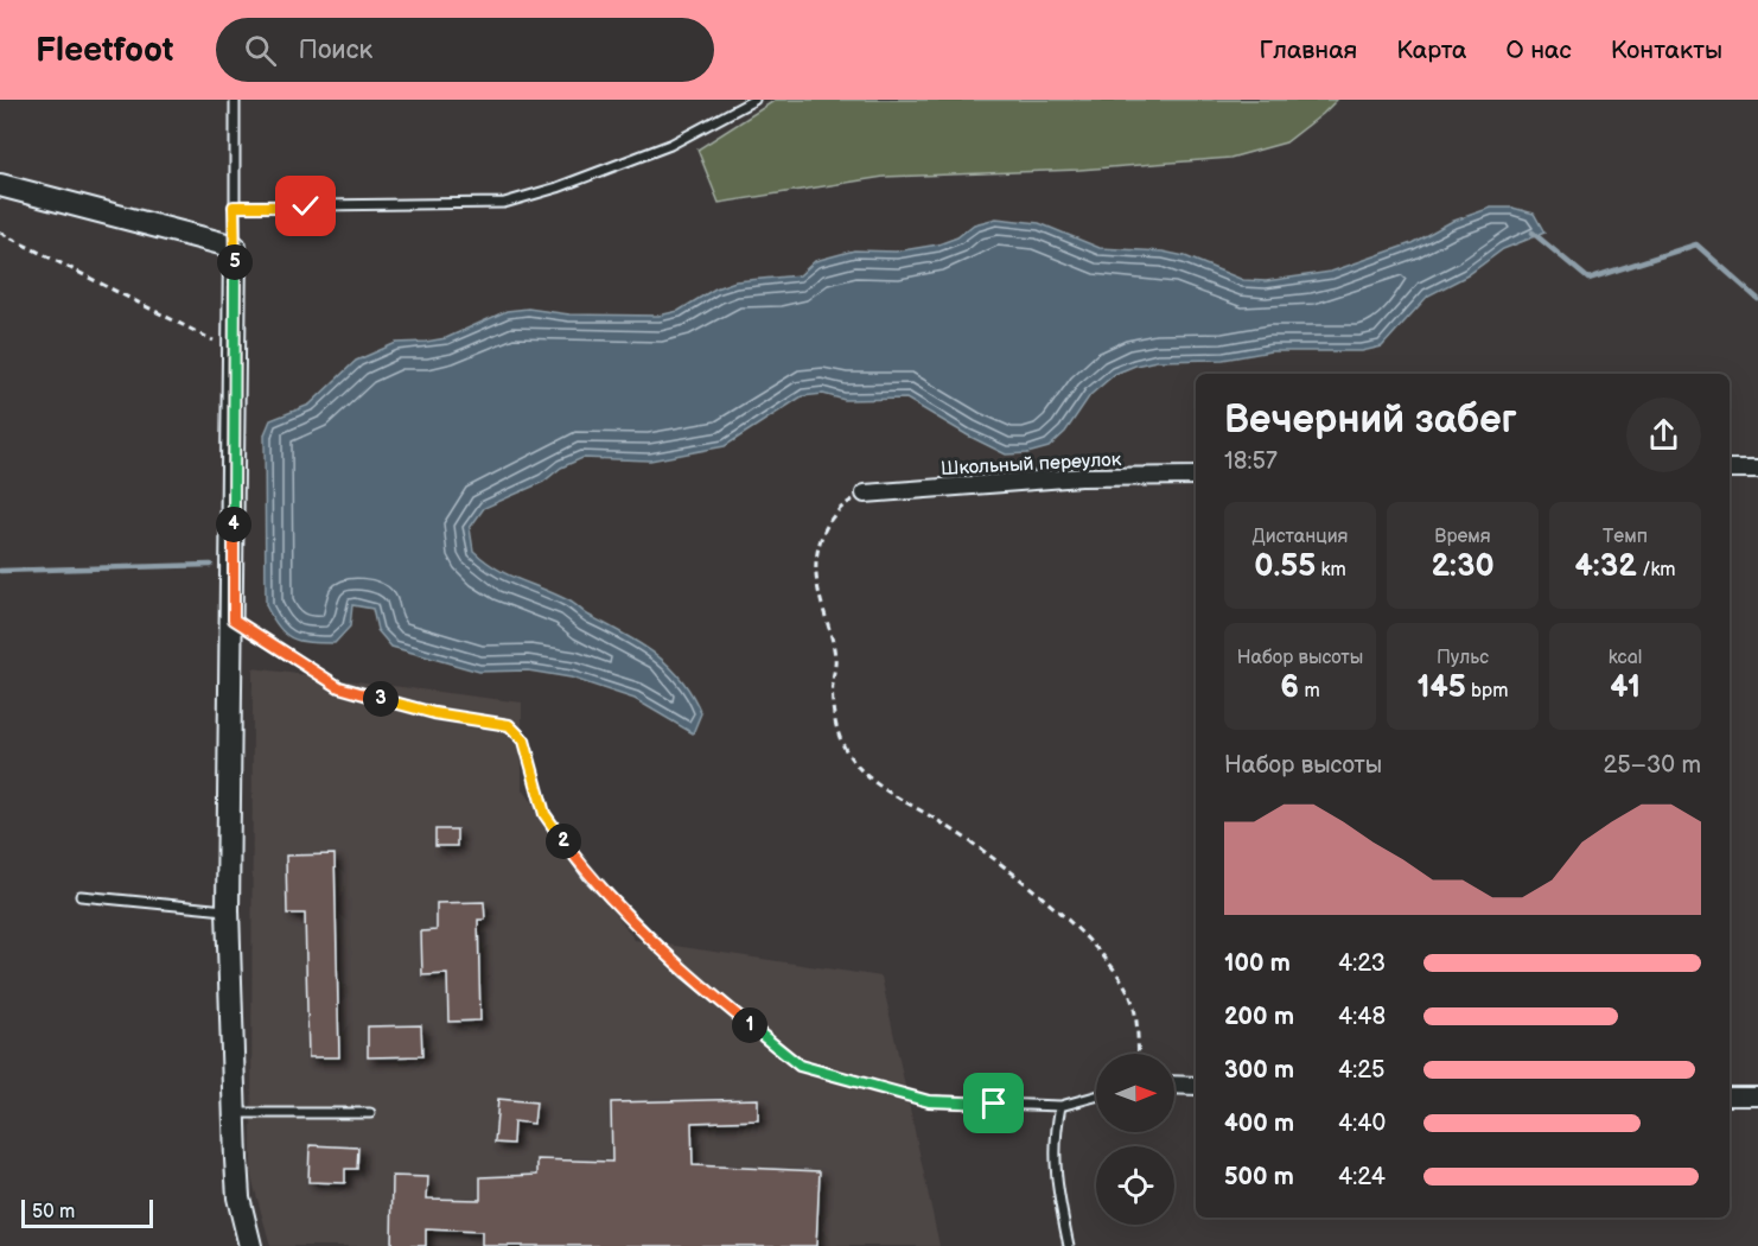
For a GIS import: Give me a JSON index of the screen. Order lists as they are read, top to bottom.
{
  "streets": {
    "street": ["Школьный переулок"]
  },
  "scale_bar": "50 m",
  "north": "right",
  "page": {
    "header": "Fleetfoot",
    "search": "Поиск",
    "nav": [
      "Главная",
      "Карта",
      "О нас",
      "Контакты"
    ],
    "pins": [
      "5",
      "4",
      "3",
      "2",
      "1"
    ],
    "heading": ["Вечерний забег", "18:57"],
    "stats": [
      ["Дистанция", "0.55 km"],
      ["Время", "2:30"],
      ["Темп", "4:32 /km"],
      ["Набор высоты", "6 m"],
      ["Пульс", "145 bpm"],
      ["kcal", "41"]
    ],
    "chart": ["Набор высоты", "25–30 m"],
    "list": [
      {
        "name": "100 m",
        "note": "4:23"
      },
      {
        "name": "200 m",
        "note": "4:48"
      },
      {
        "name": "300 m",
        "note": "4:25"
      },
      {
        "name": "400 m",
        "note": "4:40"
      },
      {
        "name": "500 m",
        "note": "4:24"
      }
    ],
    "scale": "50 m"
  }
}
